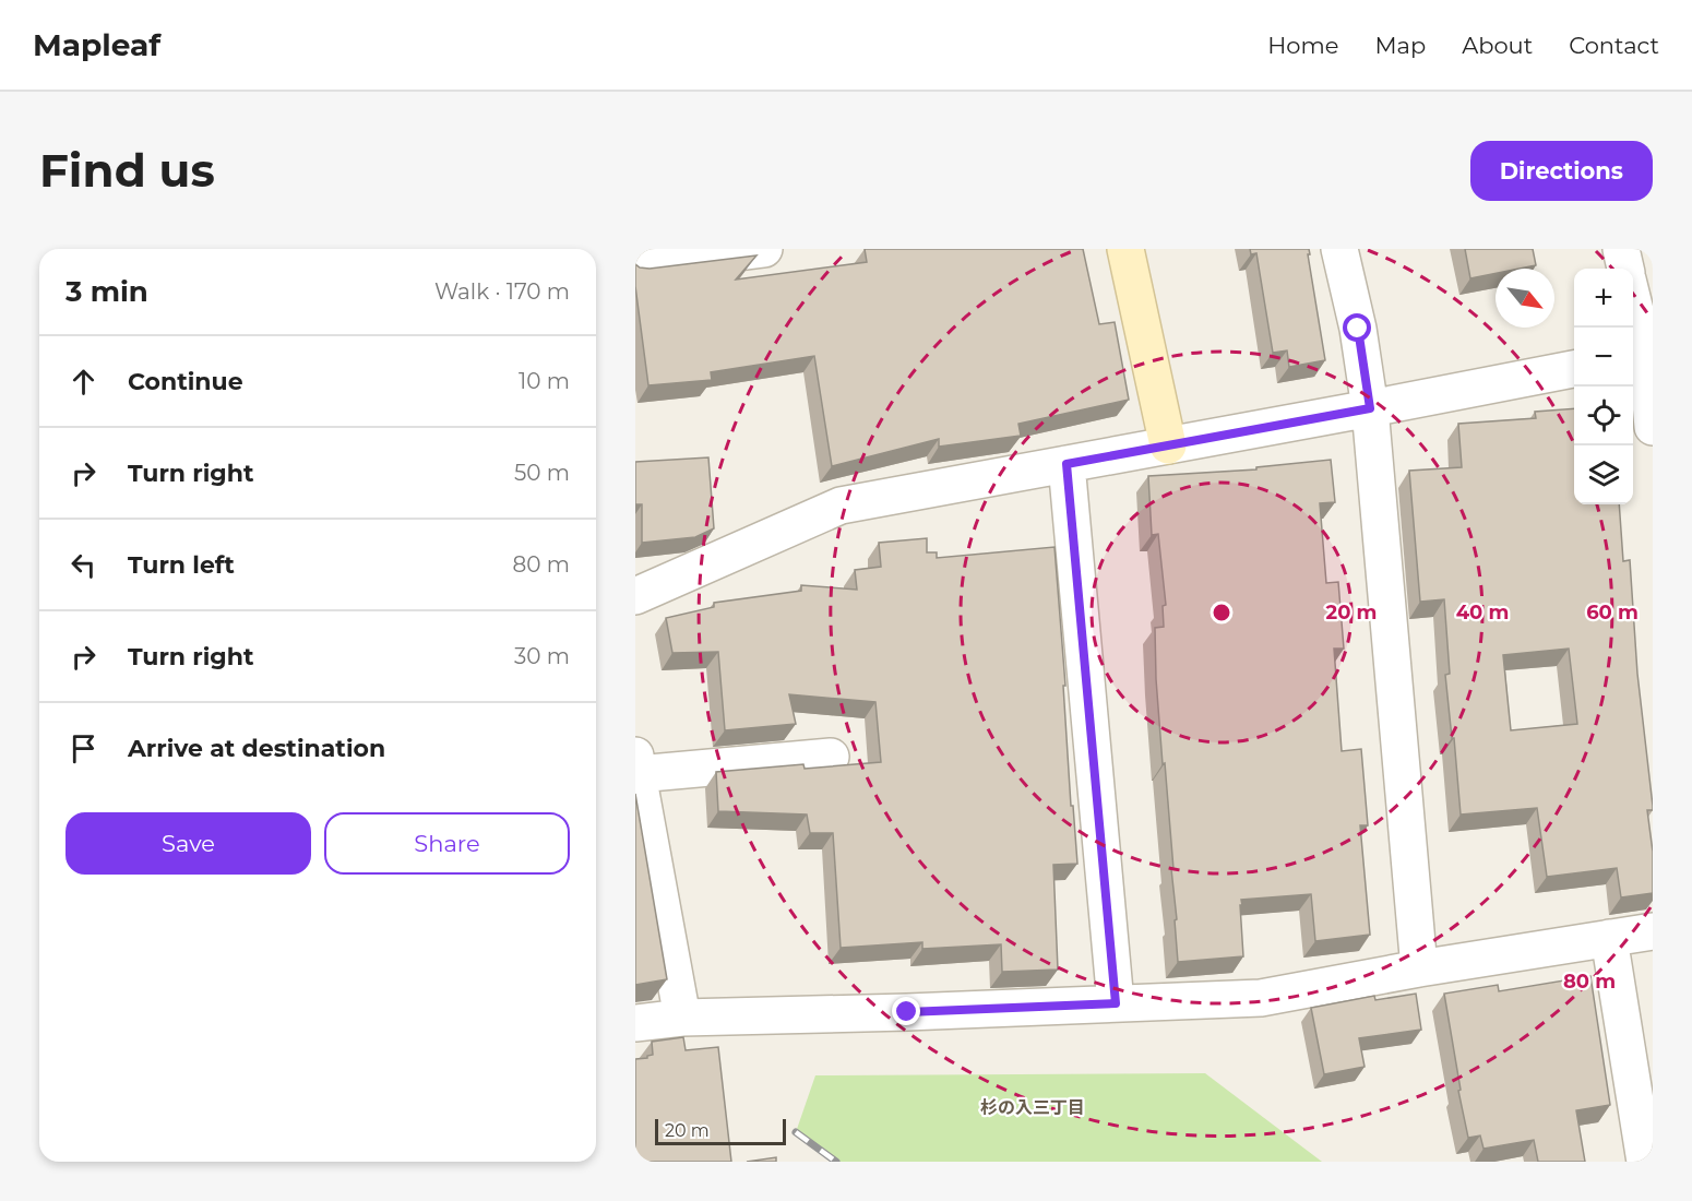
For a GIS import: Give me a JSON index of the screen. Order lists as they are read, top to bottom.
{
  "districts": ["杉の入三丁目"],
  "scale_bar": "20 m",
  "north": "bottom right",
  "page": {
    "header": "Mapleaf",
    "nav": [
      "Home",
      "Map",
      "About",
      "Contact"
    ],
    "buttons": [
      "Directions",
      ["Save", "Share"]
    ],
    "title": "Find us",
    "heading": ["3 min", "Walk · 170 m"],
    "map_buttons": ["+", "−"],
    "list": [
      ["Continue", "10 m"],
      ["Turn right", "50 m"],
      ["Turn left", "80 m"],
      ["Turn right", "30 m"],
      "Arrive at destination"
    ],
    "scale": "20 m"
  },
  "rings": [
    "20 m",
    "40 m",
    "60 m",
    "80 m"
  ]
}
